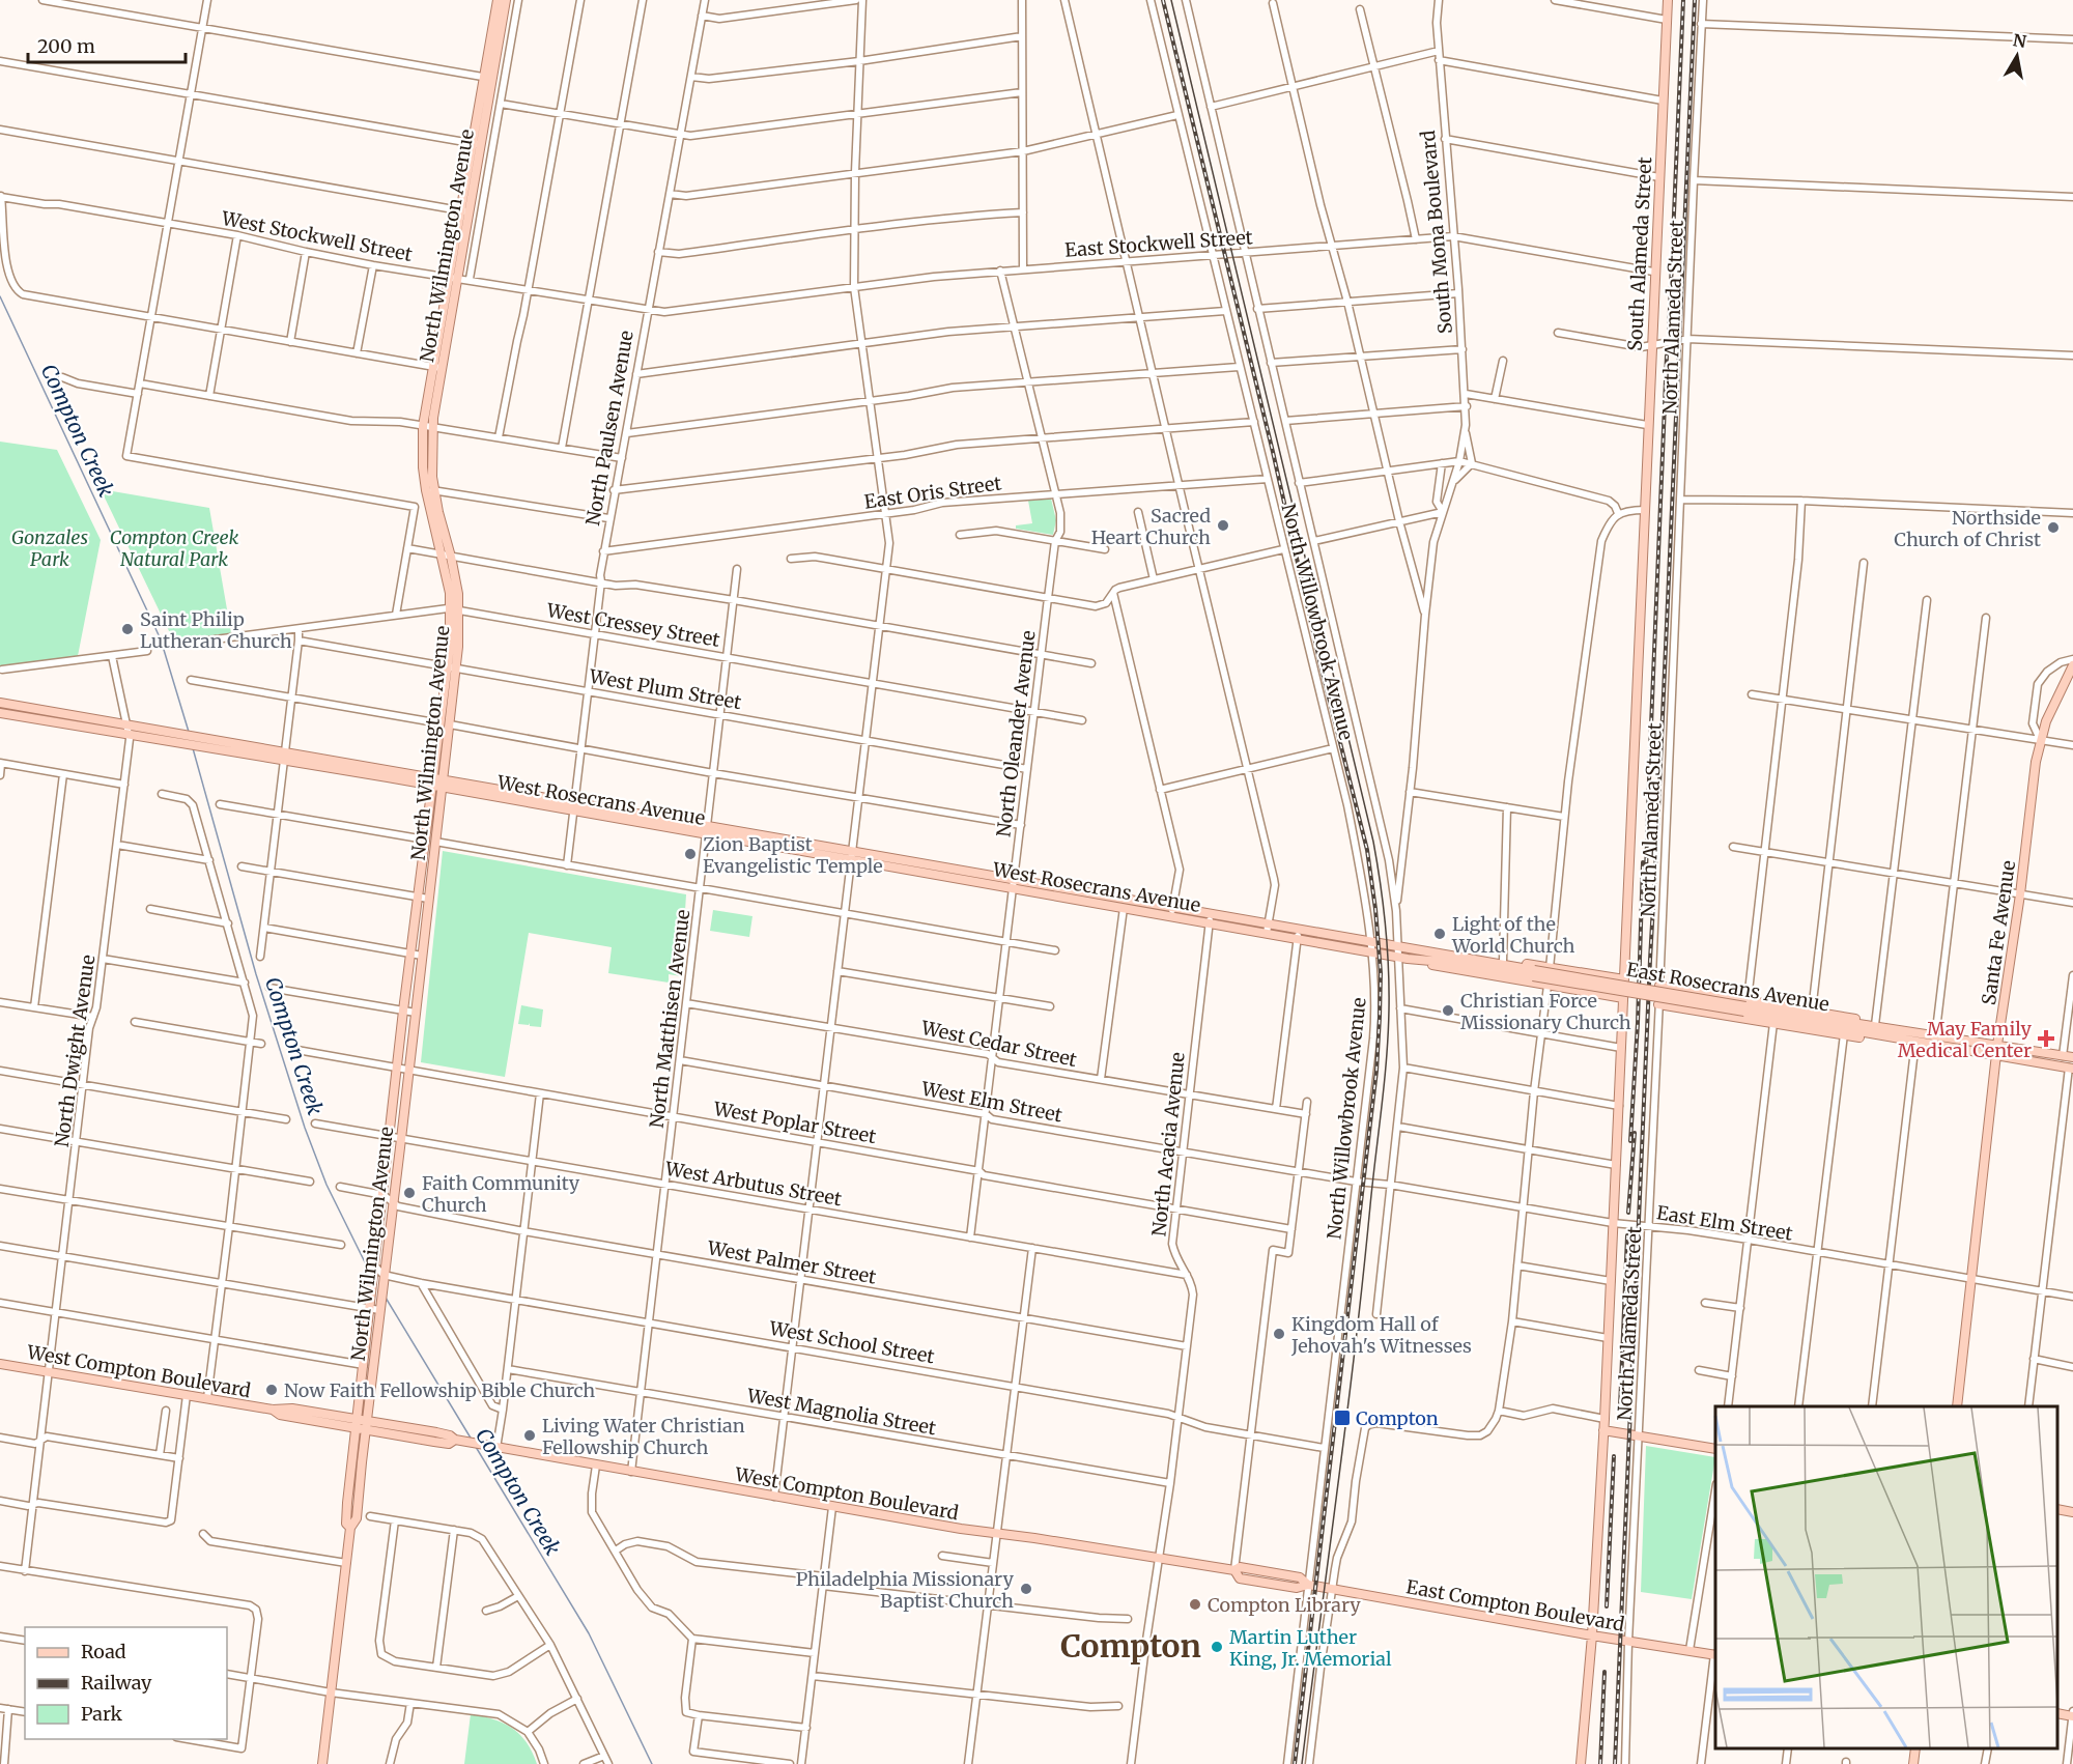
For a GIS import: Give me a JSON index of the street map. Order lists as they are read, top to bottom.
{
  "streets": {
    "main road": [
      "North Wilmington Avenue",
      "South Alameda Street",
      "North Alameda Street",
      "West Rosecrans Avenue",
      "Santa Fe Avenue",
      "East Rosecrans Avenue",
      "West Compton Boulevard",
      "East Compton Boulevard"
    ],
    "street": [
      "South Mona Boulevard",
      "West Stockwell Street",
      "East Stockwell Street",
      "North Paulsen Avenue",
      "East Oris Street",
      "North Willowbrook Avenue",
      "West Cressey Street",
      "West Plum Street",
      "North Oleander Avenue",
      "North Matthisen Avenue",
      "West Cedar Street",
      "North Dwight Avenue",
      "West Elm Street",
      "West Poplar Street",
      "North Acacia Avenue",
      "West Arbutus Street",
      "East Elm Street",
      "West Palmer Street",
      "West School Street",
      "West Magnolia Street"
    ]
  },
  "crossings": [
    ["South Mona Boulevard", "East Stockwell Street"],
    ["South Mona Boulevard", "North Willowbrook Avenue"],
    ["West Stockwell Street", "East Stockwell Street"],
    ["West Stockwell Street", "North Wilmington Avenue"],
    ["West Stockwell Street", "North Paulsen Avenue"],
    ["East Stockwell Street", "South Alameda Street"],
    ["East Stockwell Street", "North Willowbrook Avenue"],
    ["East Stockwell Street", "North Oleander Avenue"],
    ["North Wilmington Avenue", "West Cressey Street"],
    ["North Wilmington Avenue", "West Plum Street"],
    ["North Wilmington Avenue", "West Rosecrans Avenue"],
    ["North Wilmington Avenue", "West Poplar Street"],
    ["North Wilmington Avenue", "West Arbutus Street"],
    ["North Wilmington Avenue", "West Palmer Street"],
    ["North Wilmington Avenue", "West School Street"],
    ["North Wilmington Avenue", "West Compton Boulevard"],
    ["South Alameda Street", "North Alameda Street"],
    ["North Alameda Street", "East Elm Street"],
    ["North Alameda Street", "East Compton Boulevard"],
    ["North Paulsen Avenue", "East Oris Street"],
    ["North Paulsen Avenue", "West Cressey Street"],
    ["North Paulsen Avenue", "West Plum Street"],
    ["North Paulsen Avenue", "West Rosecrans Avenue"],
    ["East Oris Street", "North Willowbrook Avenue"],
    ["East Oris Street", "North Oleander Avenue"],
    ["North Willowbrook Avenue", "West Rosecrans Avenue"],
    ["North Willowbrook Avenue", "East Rosecrans Avenue"],
    ["North Willowbrook Avenue", "East Elm Street"],
    ["North Willowbrook Avenue", "West School Street"],
    ["North Willowbrook Avenue", "West Compton Boulevard"],
    ["North Willowbrook Avenue", "East Compton Boulevard"],
    ["West Cressey Street", "North Oleander Avenue"],
    ["West Cressey Street", "North Matthisen Avenue"],
    ["West Plum Street", "North Oleander Avenue"],
    ["West Plum Street", "North Matthisen Avenue"],
    ["North Oleander Avenue", "West Rosecrans Avenue"],
    ["North Oleander Avenue", "West Cedar Street"],
    ["North Oleander Avenue", "West Elm Street"],
    ["North Oleander Avenue", "West Poplar Street"],
    ["North Oleander Avenue", "West Arbutus Street"],
    ["West Rosecrans Avenue", "East Rosecrans Avenue"],
    ["West Rosecrans Avenue", "North Matthisen Avenue"],
    ["West Rosecrans Avenue", "North Dwight Avenue"],
    ["West Rosecrans Avenue", "North Acacia Avenue"],
    ["Santa Fe Avenue", "East Rosecrans Avenue"],
    ["Santa Fe Avenue", "East Elm Street"],
    ["North Matthisen Avenue", "West Cedar Street"],
    ["North Matthisen Avenue", "West Elm Street"],
    ["North Matthisen Avenue", "West Poplar Street"],
    ["North Matthisen Avenue", "West Arbutus Street"],
    ["North Matthisen Avenue", "West Palmer Street"],
    ["North Matthisen Avenue", "West School Street"],
    ["North Matthisen Avenue", "West Compton Boulevard"],
    ["North Matthisen Avenue", "West Magnolia Street"],
    ["West Cedar Street", "North Acacia Avenue"],
    ["North Dwight Avenue", "West Compton Boulevard"],
    ["West Elm Street", "North Acacia Avenue"],
    ["West Elm Street", "East Elm Street"],
    ["West Poplar Street", "North Acacia Avenue"],
    ["North Acacia Avenue", "West Arbutus Street"],
    ["North Acacia Avenue", "West Palmer Street"],
    ["North Acacia Avenue", "West School Street"],
    ["North Acacia Avenue", "West Compton Boulevard"],
    ["North Acacia Avenue", "West Magnolia Street"],
    ["West Compton Boulevard", "East Compton Boulevard"]
  ],
  "districts": ["Compton"],
  "water": ["Compton Creek"],
  "parks": ["Gonzales Park", "Compton Creek Natural Park"],
  "places": {
    "other": [
      "Sacred Heart Church",
      "Northside Church of Christ",
      "Saint Philip Lutheran Church",
      "Zion Baptist Evangelistic Temple",
      "Light of the World Church",
      "Christian Force Missionary Church",
      "Faith Community Church",
      "Kingdom Hall of Jehovah's Witnesses",
      "Now Faith Fellowship Bible Church",
      "Living Water Christian Fellowship Church",
      "Philadelphia Missionary Baptist Church",
      "Compton Library",
      "Martin Luther King, Jr. Memorial"
    ],
    "health": ["May Family Medical Center"],
    "transit": ["Compton"]
  },
  "legend": ["Road", "Railway", "Park"],
  "scale_bar": "200 m",
  "north": "top"
}
